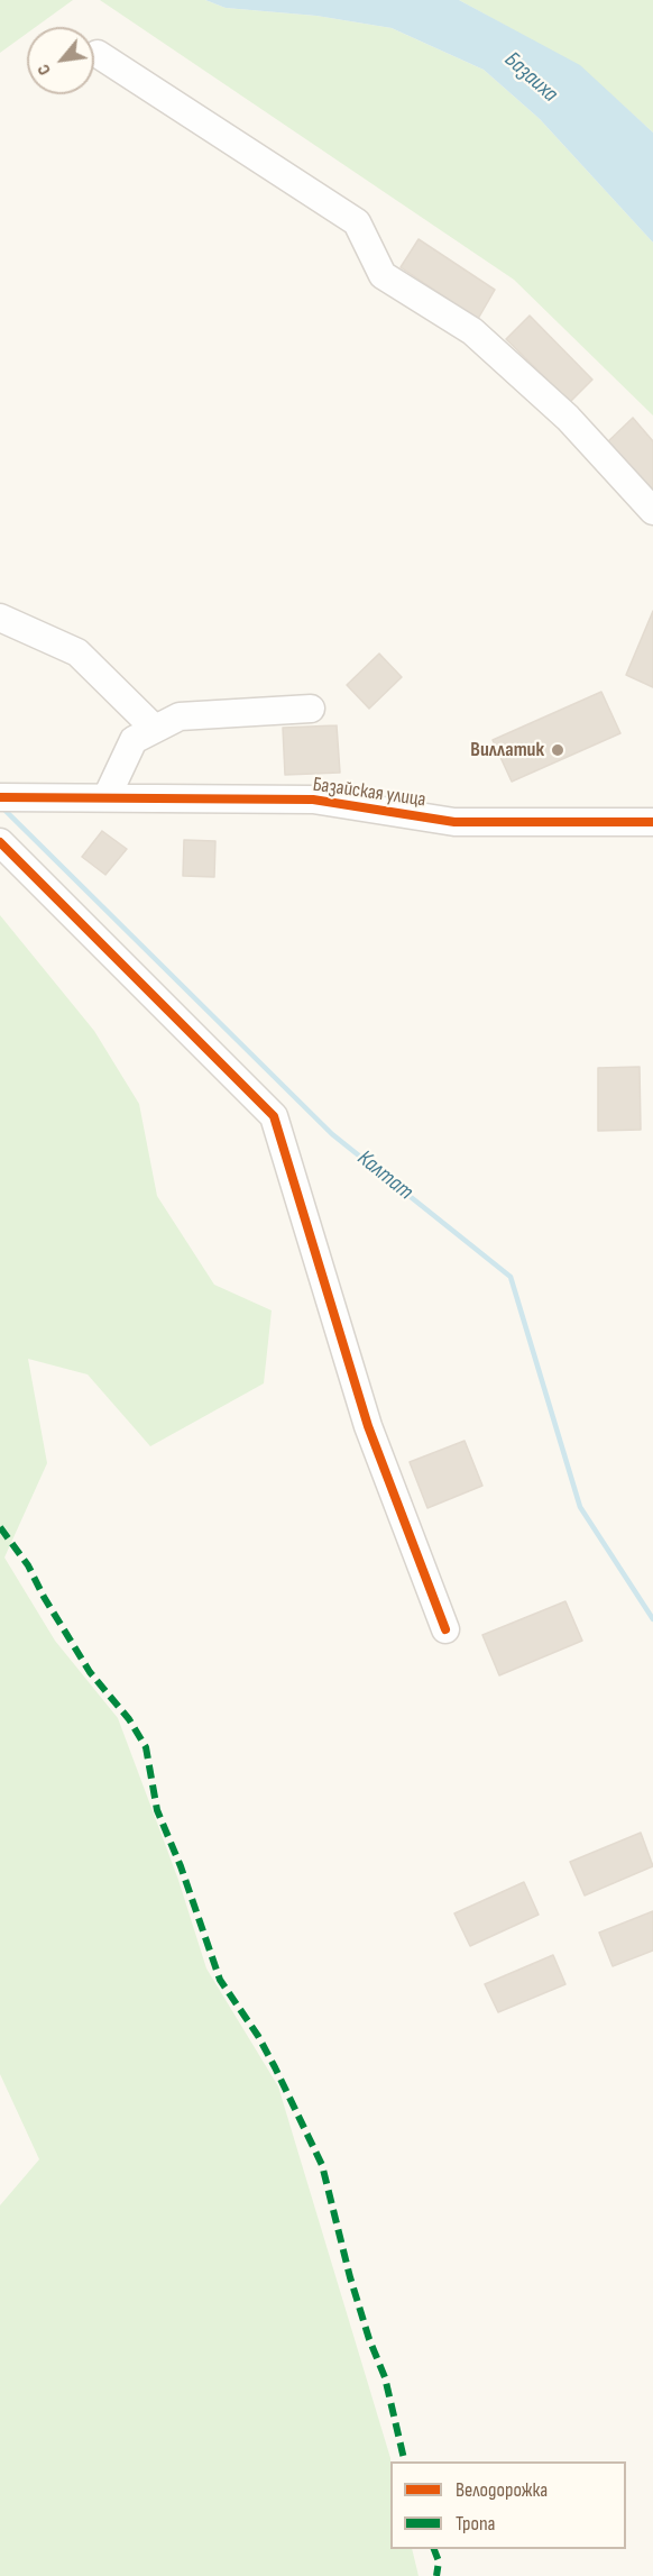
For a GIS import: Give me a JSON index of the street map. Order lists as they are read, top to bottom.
{
  "streets": {
    "street": ["Базайская улица"]
  },
  "water": ["Базаиха", "Калтат"],
  "places": ["Виллатик"],
  "legend": ["Велодорожка", "Тропа"],
  "north": "bottom left"
}
